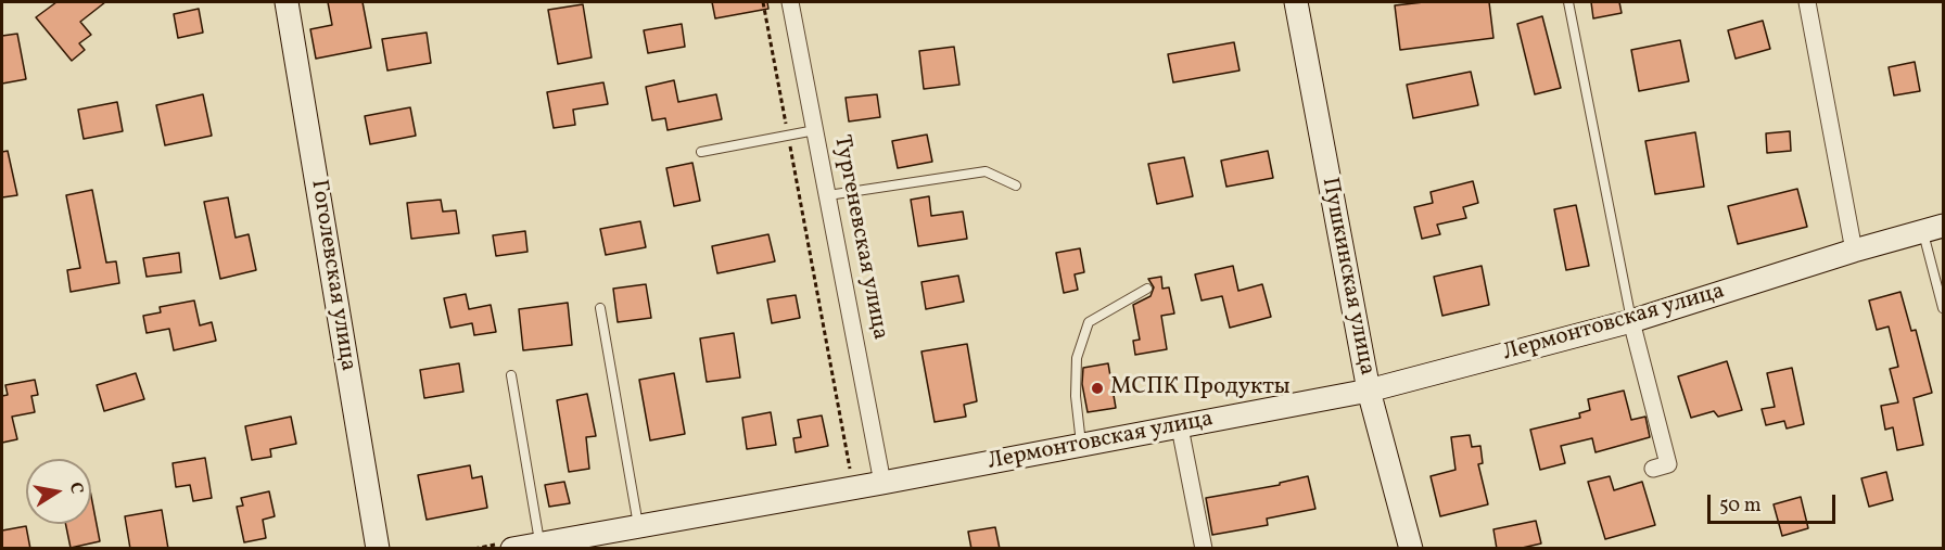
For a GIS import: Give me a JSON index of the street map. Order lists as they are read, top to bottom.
{
  "streets": {
    "street": [
      "Тургеневская улица",
      "Гоголевская улица",
      "Пушкинская улица",
      "Лермонтовская улица"
    ]
  },
  "crossings": [
    ["Тургеневская улица", "Лермонтовская улица"],
    ["Пушкинская улица", "Лермонтовская улица"]
  ],
  "places": ["МСПК Продукты"],
  "scale_bar": "50 m",
  "north": "right"
}
